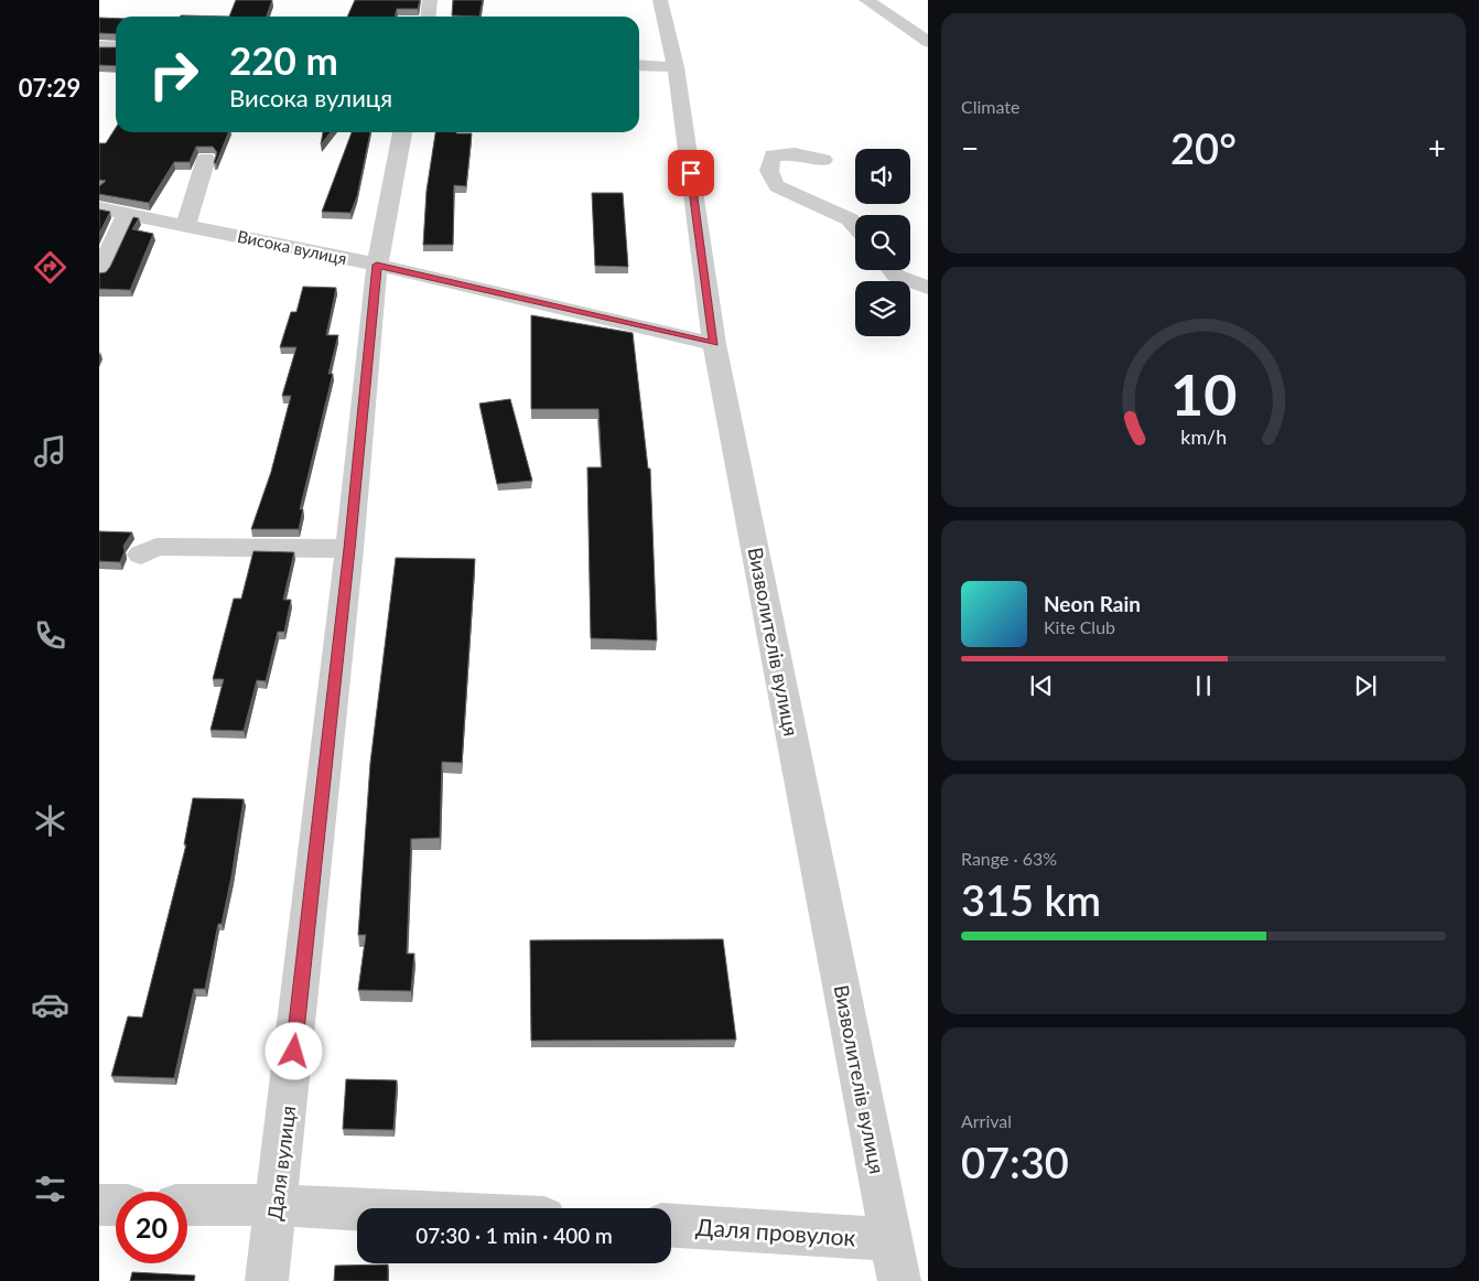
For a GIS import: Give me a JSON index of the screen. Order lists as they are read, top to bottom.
{
  "streets": {
    "street": [
      "Висока вулиця",
      "Визволителів вулиця",
      "Даля вулиця",
      "Даля провулок"
    ]
  },
  "crossings": [
    ["Висока вулиця", "Визволителів вулиця"],
    ["Висока вулиця", "Даля вулиця"],
    ["Визволителів вулиця", "Даля провулок"]
  ],
  "page": {
    "tabs": "07:29",
    "tile": [
      "Climate",
      ["Range · 63%", "315 km"],
      ["Arrival", "07:30"]
    ],
    "turn": ["220 m", "Висока вулиця"],
    "heat": ["−", "20°", "+"],
    "song": ["Neon Rain", "Kite Club"],
    "limit": "20",
    "trip": "07:30 · 1 min · 400 m",
    "gauge": ["10", "km/h"]
  }
}
